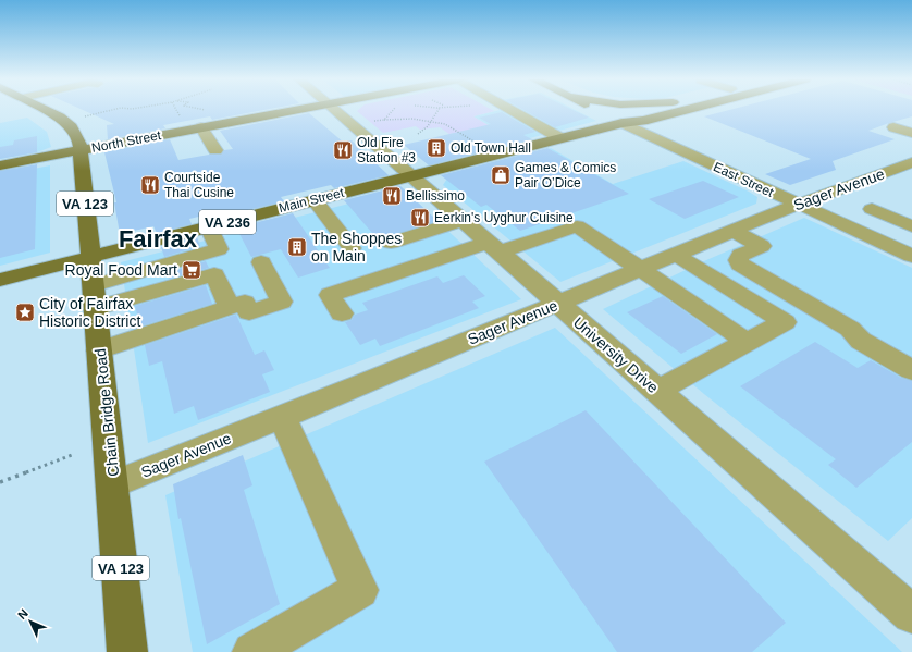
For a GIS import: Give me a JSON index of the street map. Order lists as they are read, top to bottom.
{
  "streets": {
    "main road": [
      "North Street",
      "Main Street",
      "VA 123",
      "VA 236",
      "Chain Bridge Road"
    ],
    "street": ["East Street", "Sager Avenue", "University Drive"]
  },
  "crossings": [
    ["North Street", "Chain Bridge Road"],
    ["East Street", "Sager Avenue"],
    ["East Street", "Main Street"],
    ["Sager Avenue", "University Drive"],
    ["Sager Avenue", "Chain Bridge Road"],
    ["Main Street", "University Drive"],
    ["Main Street", "Chain Bridge Road"]
  ],
  "districts": ["Fairfax"],
  "places": {
    "building": ["Old Town Hall", "The Shoppes on Main"],
    "restaurant": [
      "Old Fire Station #3",
      "Courtside Thai Cusine",
      "Bellissimo",
      "Eerkin's Uyghur Cuisine"
    ],
    "shop": ["Games & Comics Pair O’Dice"],
    "supermarket": ["Royal Food Mart"],
    "place": ["City of Fairfax Historic District"]
  },
  "north": "top left"
}
